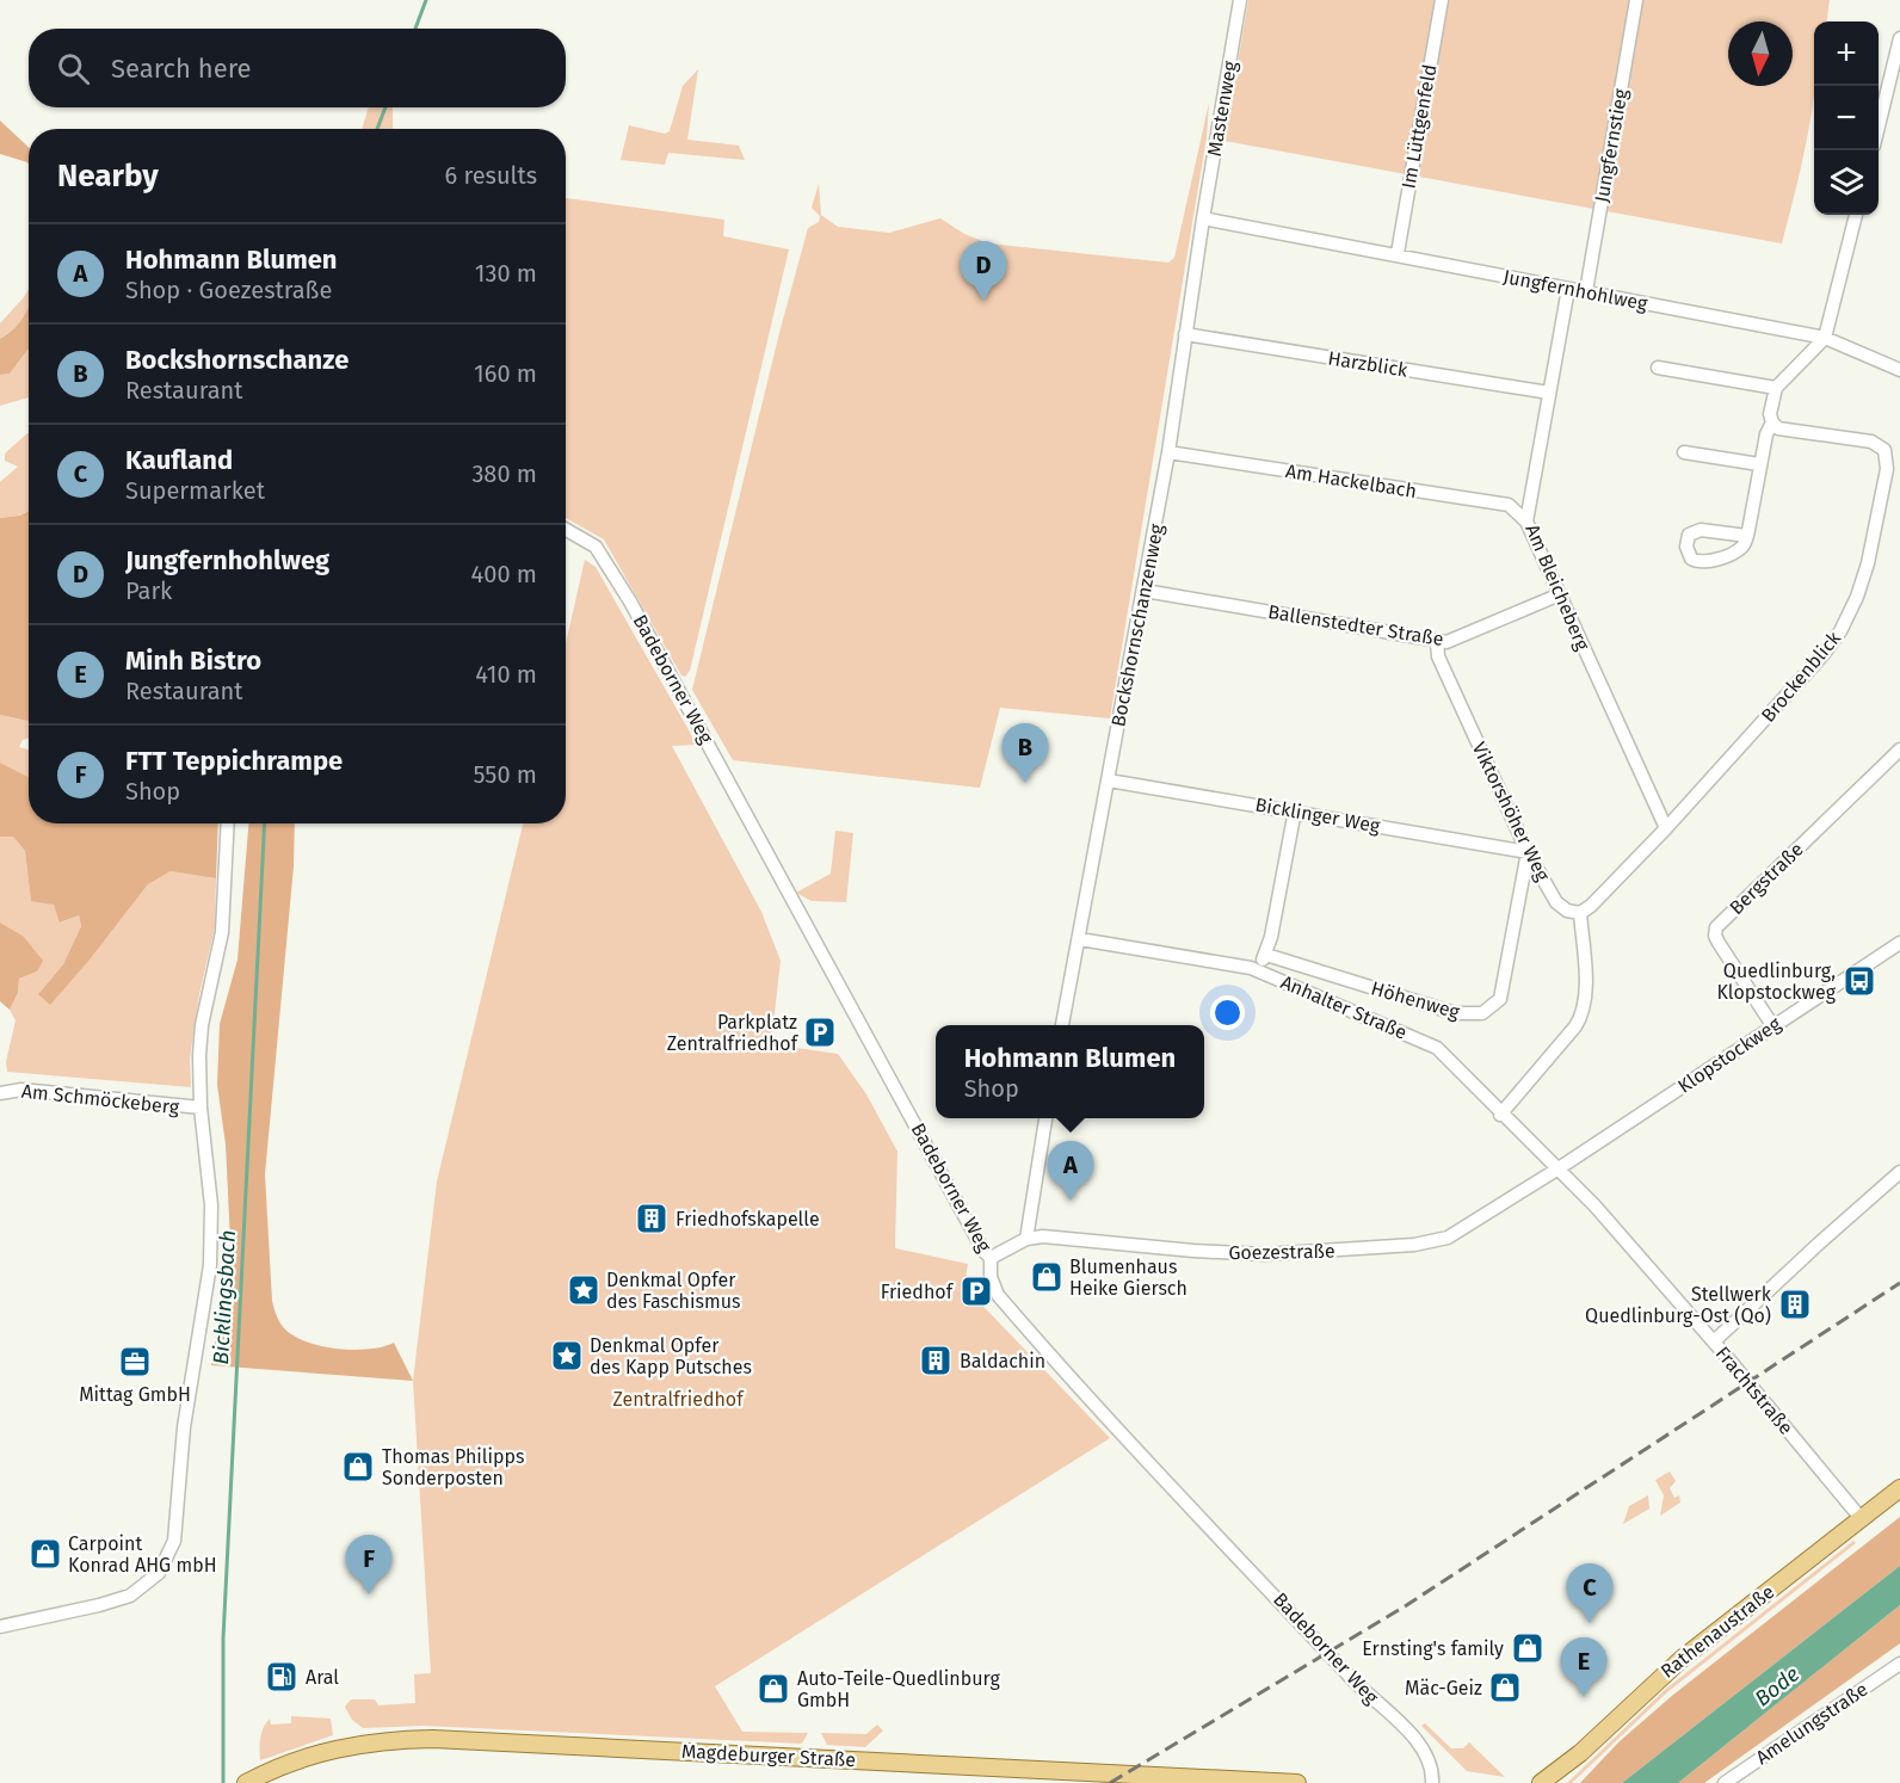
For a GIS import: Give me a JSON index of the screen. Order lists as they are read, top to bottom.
{
  "streets": {
    "main road": ["Rathenaustraße", "Magdeburger Straße"],
    "street": [
      "Mastenweg",
      "Im Lüttgenfeld",
      "Jungfernstieg",
      "Jungfernhohlweg",
      "Harzblick",
      "Am Hackelbach",
      "Am Bleicheberg",
      "Bockshornschanzenweg",
      "Ballenstedter Straße",
      "Brockenblick",
      "Badeborner Weg",
      "Viktorshöher Weg",
      "Bicklinger Weg",
      "Bergstraße",
      "Höhenweg",
      "Anhalter Straße",
      "Klopstockweg",
      "Am Schmöckeberg",
      "Goezestraße",
      "Frachtstraße",
      "Amelungstraße"
    ]
  },
  "crossings": [
    ["Mastenweg", "Jungfernhohlweg"],
    ["Mastenweg", "Bockshornschanzenweg"],
    ["Im Lüttgenfeld", "Jungfernhohlweg"],
    ["Jungfernstieg", "Jungfernhohlweg"],
    ["Jungfernhohlweg", "Am Bleicheberg"],
    ["Jungfernhohlweg", "Bockshornschanzenweg"],
    ["Harzblick", "Am Bleicheberg"],
    ["Harzblick", "Bockshornschanzenweg"],
    ["Am Hackelbach", "Am Bleicheberg"],
    ["Am Hackelbach", "Bockshornschanzenweg"],
    ["Am Bleicheberg", "Ballenstedter Straße"],
    ["Am Bleicheberg", "Brockenblick"],
    ["Bockshornschanzenweg", "Ballenstedter Straße"],
    ["Bockshornschanzenweg", "Bicklinger Weg"],
    ["Bockshornschanzenweg", "Anhalter Straße"],
    ["Ballenstedter Straße", "Viktorshöher Weg"],
    ["Brockenblick", "Viktorshöher Weg"],
    ["Badeborner Weg", "Goezestraße"],
    ["Viktorshöher Weg", "Bicklinger Weg"],
    ["Viktorshöher Weg", "Höhenweg"],
    ["Bicklinger Weg", "Höhenweg"],
    ["Bergstraße", "Klopstockweg"],
    ["Anhalter Straße", "Klopstockweg"],
    ["Anhalter Straße", "Goezestraße"],
    ["Anhalter Straße", "Frachtstraße"],
    ["Klopstockweg", "Goezestraße"],
    ["Klopstockweg", "Frachtstraße"],
    ["Goezestraße", "Frachtstraße"],
    ["Frachtstraße", "Rathenaustraße"]
  ],
  "water": ["Bicklingsbach", "Bode"],
  "parks": ["Zentralfriedhof"],
  "places": {
    "bus stop": ["Quedlinburg, Klopstockweg"],
    "parking": ["Parkplatz Zentralfriedhof", "Friedhof"],
    "building": ["Friedhofskapelle", "Stellwerk Quedlinburg-Ost (Qo)", "Baldachin"],
    "shop": [
      "Blumenhaus Heike Giersch",
      "Thomas Philipps Sonderposten",
      "Carpoint Konrad AHG mbH",
      "Ernsting's family",
      "Mäc-Geiz",
      "Auto-Teile-Quedlinburg GmbH"
    ],
    "place": ["Denkmal Opfer des Faschismus", "Denkmal Opfer des Kapp Putsches"],
    "office": ["Mittag GmbH"],
    "fuel station": ["Aral"]
  },
  "north": "bottom",
  "page": {
    "map_buttons": ["+", "−"],
    "search": "Search here",
    "heading": ["Nearby", "6 results"],
    "list": [
      {
        "mark": "A",
        "name": "Hohmann Blumen",
        "note": "Shop · Goezestraße",
        "value": "130 m"
      },
      {
        "mark": "B",
        "name": "Bockshornschanze",
        "note": "Restaurant",
        "value": "160 m"
      },
      {
        "mark": "C",
        "name": "Kaufland",
        "note": "Supermarket",
        "value": "380 m"
      },
      {
        "mark": "D",
        "name": "Jungfernhohlweg",
        "note": "Park",
        "value": "400 m"
      },
      {
        "mark": "E",
        "name": "Minh Bistro",
        "note": "Restaurant",
        "value": "410 m"
      },
      {
        "mark": "F",
        "name": "FTT Teppichrampe",
        "note": "Shop",
        "value": "550 m"
      }
    ],
    "pins": [
      "D",
      "B",
      "A",
      "F",
      "C",
      "E"
    ],
    "popup": ["Hohmann Blumen", "Shop"]
  }
}
